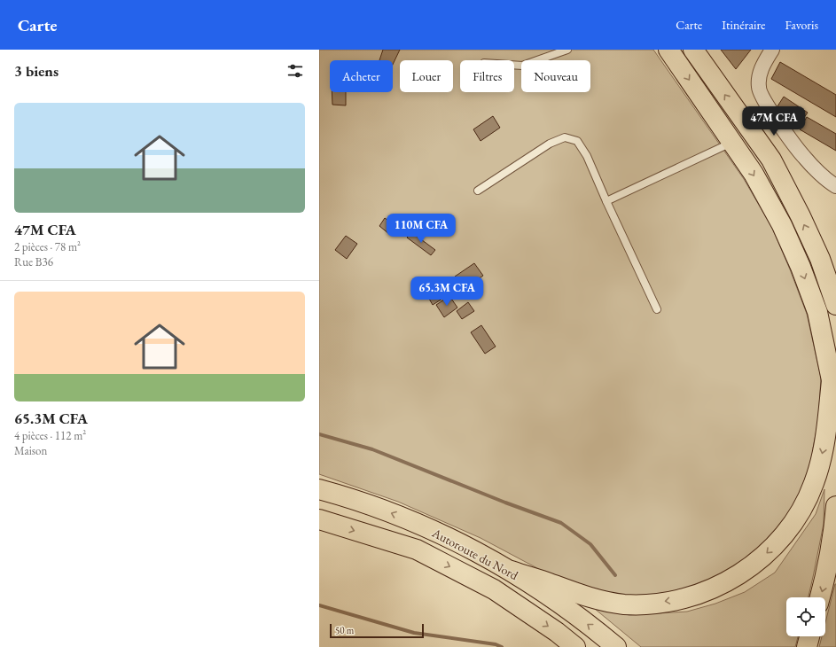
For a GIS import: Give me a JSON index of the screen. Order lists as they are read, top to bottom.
{
  "streets": {
    "main road": ["Autoroute du Nord"]
  },
  "scale_bar": "50 m",
  "page": {
    "header": "Carte",
    "nav": ["Carte", "Itinéraire", "Favoris"],
    "heading": "3 biens",
    "chip": [
      "Acheter",
      "Louer",
      "Filtres",
      "Nouveau"
    ],
    "list": [
      {
        "name": "47M CFA",
        "note": "2 pièces · 78 m² · Rue B36"
      },
      {
        "name": "65.3M CFA",
        "note": "4 pièces · 112 m² · Maison"
      }
    ],
    "price": ["47M CFA", "110M CFA", "65.3M CFA"],
    "scale": "50 m"
  }
}
